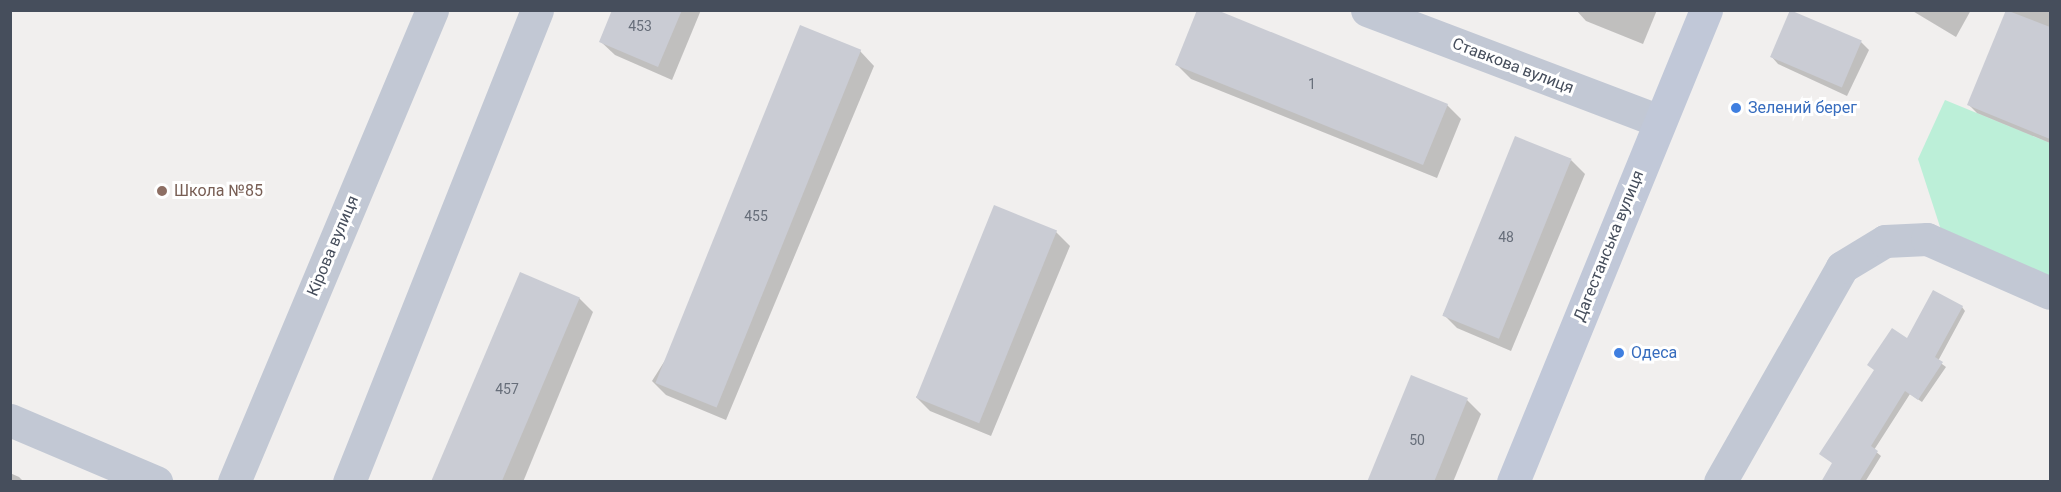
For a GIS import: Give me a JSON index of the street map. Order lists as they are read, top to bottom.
{
  "streets": {
    "street": ["Ставкова вулиця", "Кірова вулиця", "Дагестанська вулиця"]
  },
  "crossings": [
    ["Ставкова вулиця", "Дагестанська вулиця"]
  ],
  "places": ["Зелений берег", "Школа №85", "Одеса"],
  "house_numbers": [
    "453",
    "1",
    "455",
    "48",
    "457",
    "50"
  ]
}
